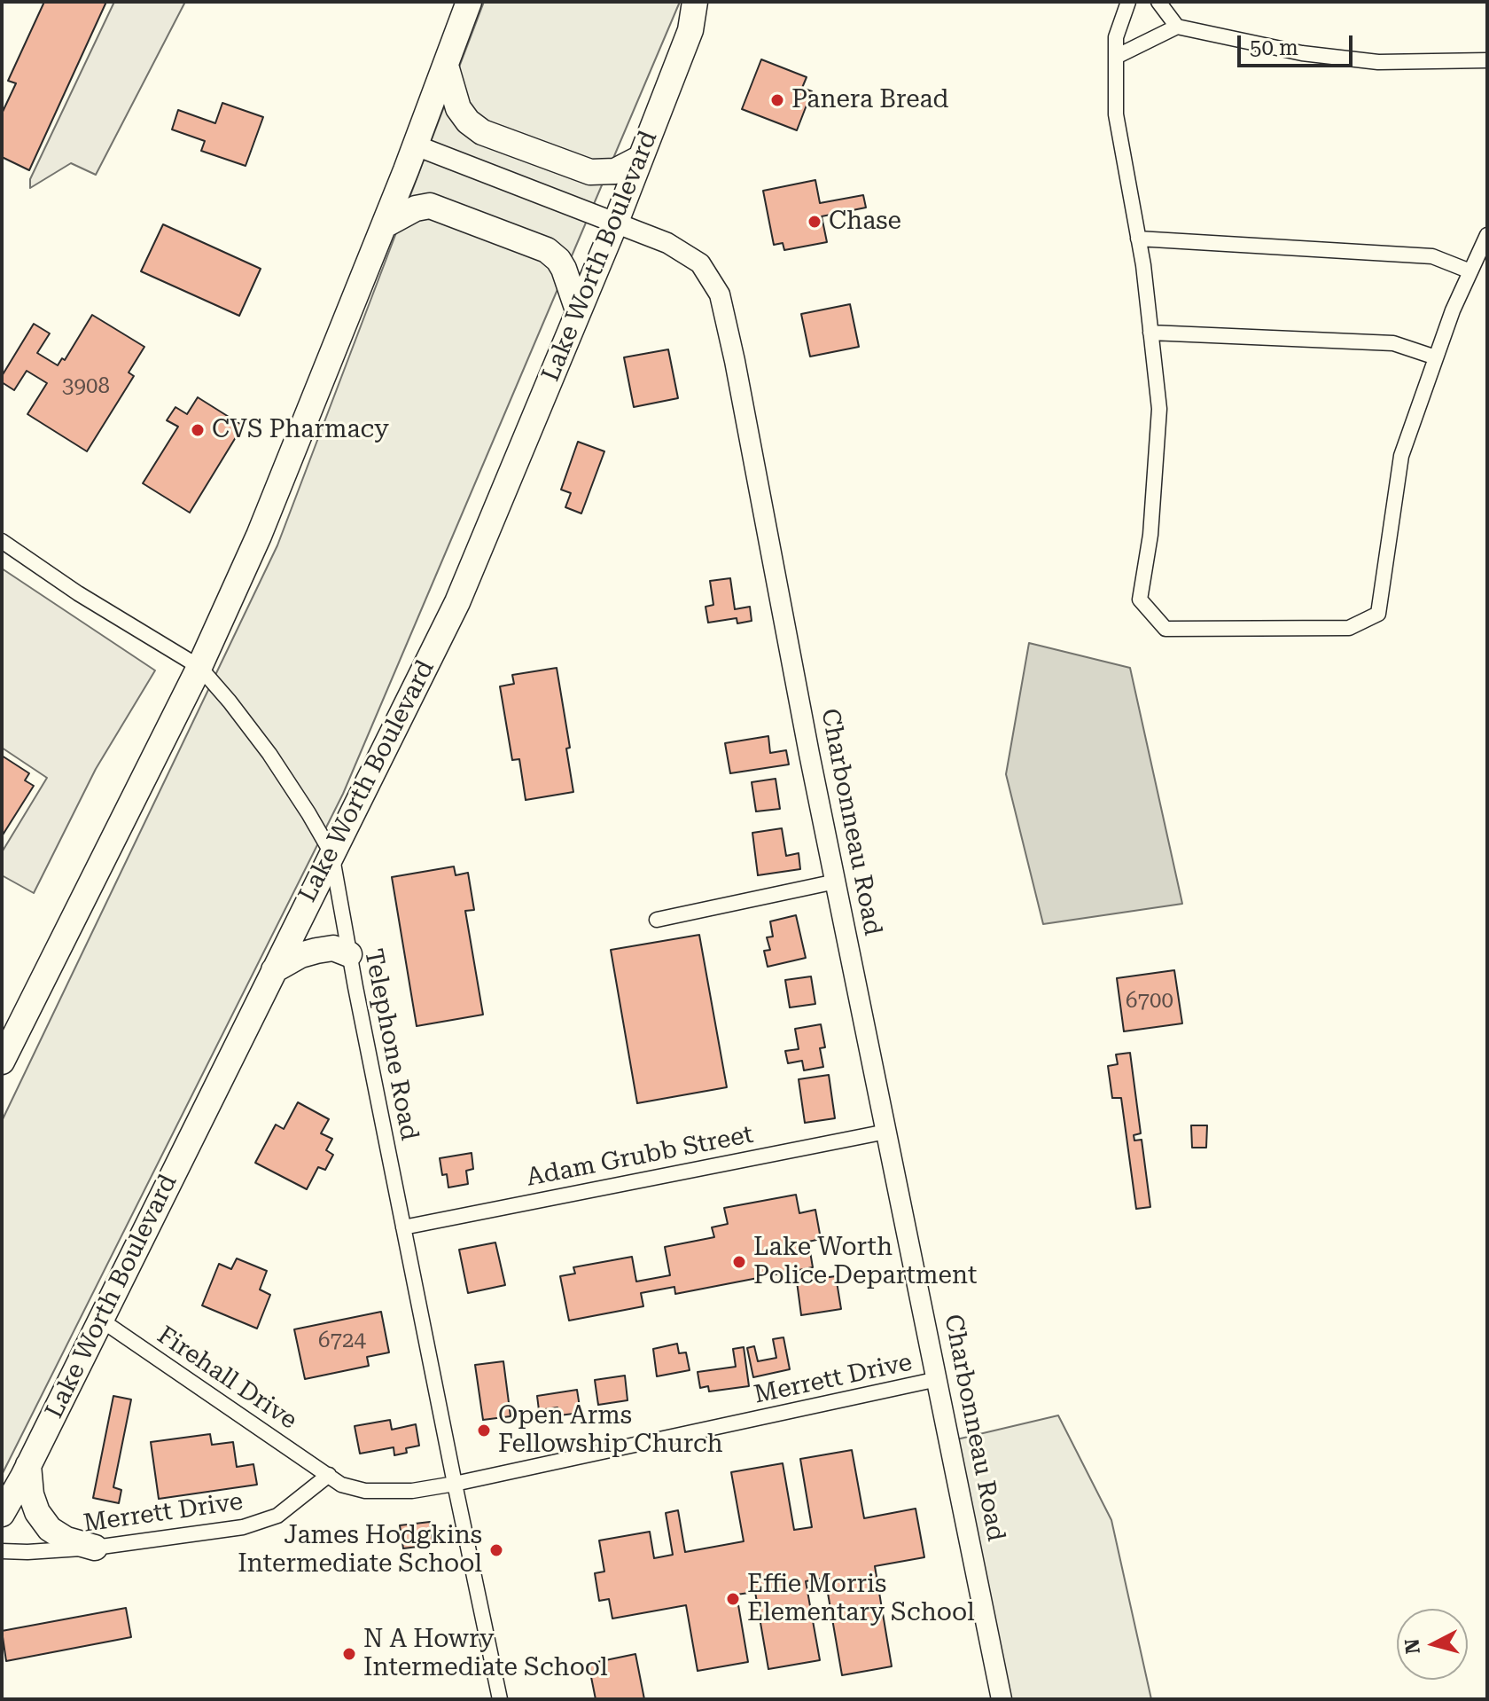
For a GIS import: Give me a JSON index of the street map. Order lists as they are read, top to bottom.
{
  "streets": {
    "highway": ["Lake Worth Boulevard"],
    "street": [
      "Charbonneau Road",
      "Telephone Road",
      "Adam Grubb Street",
      "Firehall Drive",
      "Merrett Drive"
    ]
  },
  "crossings": [
    ["Lake Worth Boulevard", "Charbonneau Road"],
    ["Lake Worth Boulevard", "Telephone Road"],
    ["Lake Worth Boulevard", "Firehall Drive"],
    ["Charbonneau Road", "Adam Grubb Street"],
    ["Charbonneau Road", "Merrett Drive"],
    ["Telephone Road", "Adam Grubb Street"],
    ["Telephone Road", "Merrett Drive"],
    ["Firehall Drive", "Merrett Drive"]
  ],
  "places": [
    "Panera Bread",
    "Chase",
    "CVS Pharmacy",
    "Lake Worth Police Department",
    "Open Arms Fellowship Church",
    "James Hodgkins Intermediate School",
    "Effie Morris Elementary School",
    "N A Howry Intermediate School"
  ],
  "house_numbers": ["3908", "6700", "6724"],
  "scale_bar": "50 m",
  "north": "left"
}
